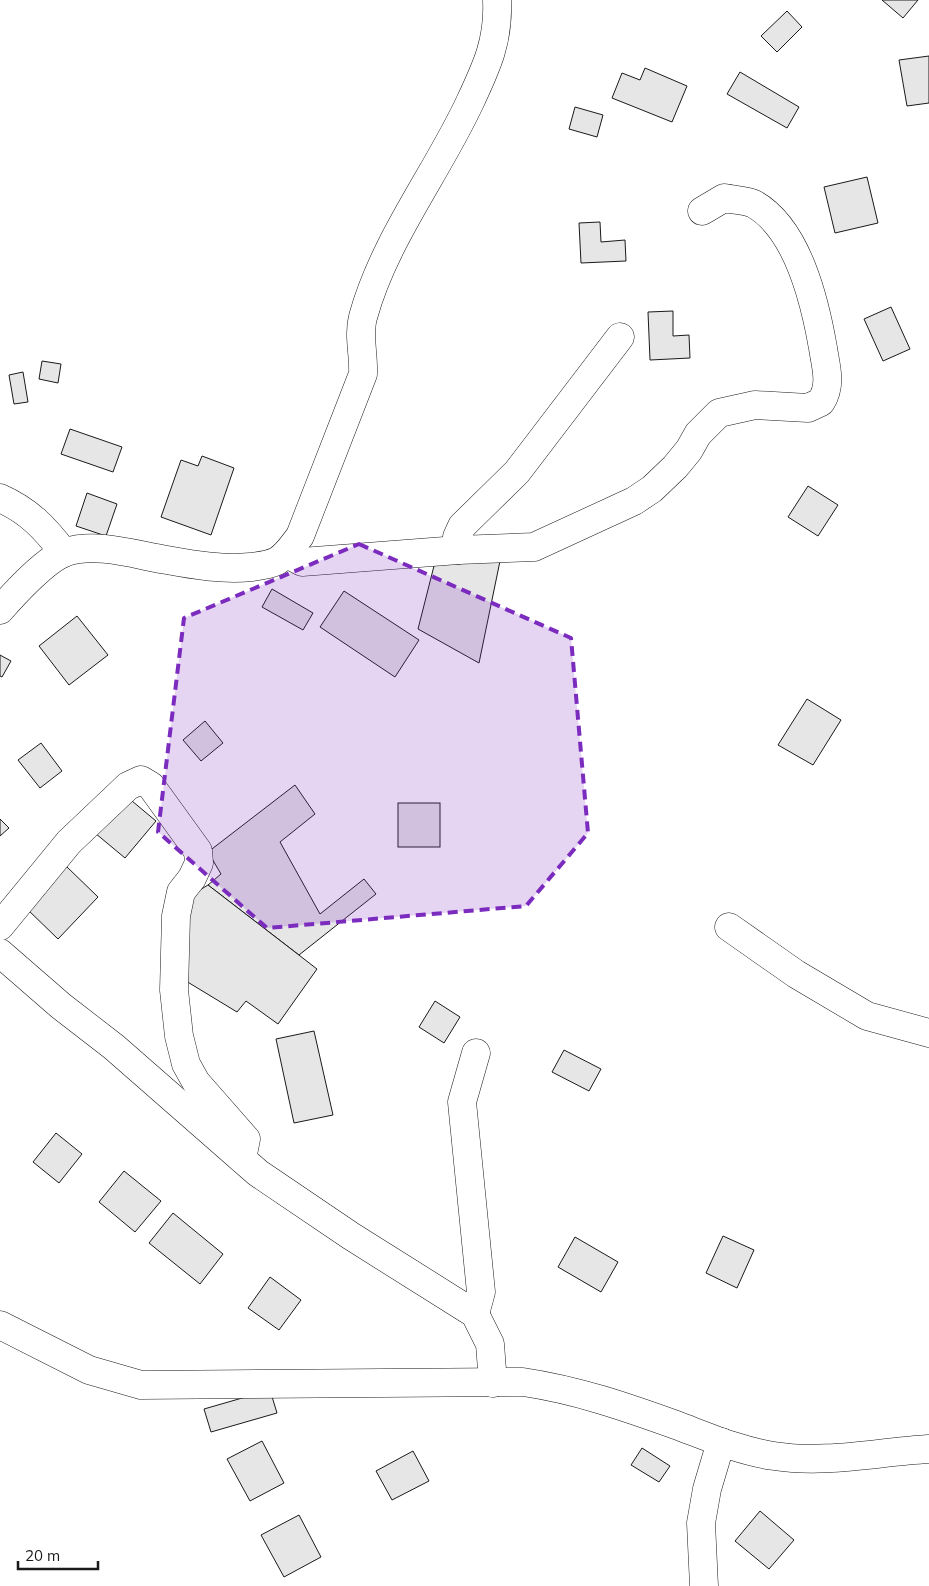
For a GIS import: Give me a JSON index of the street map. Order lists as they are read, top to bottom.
{
  "scale_bar": "20 m"
}
